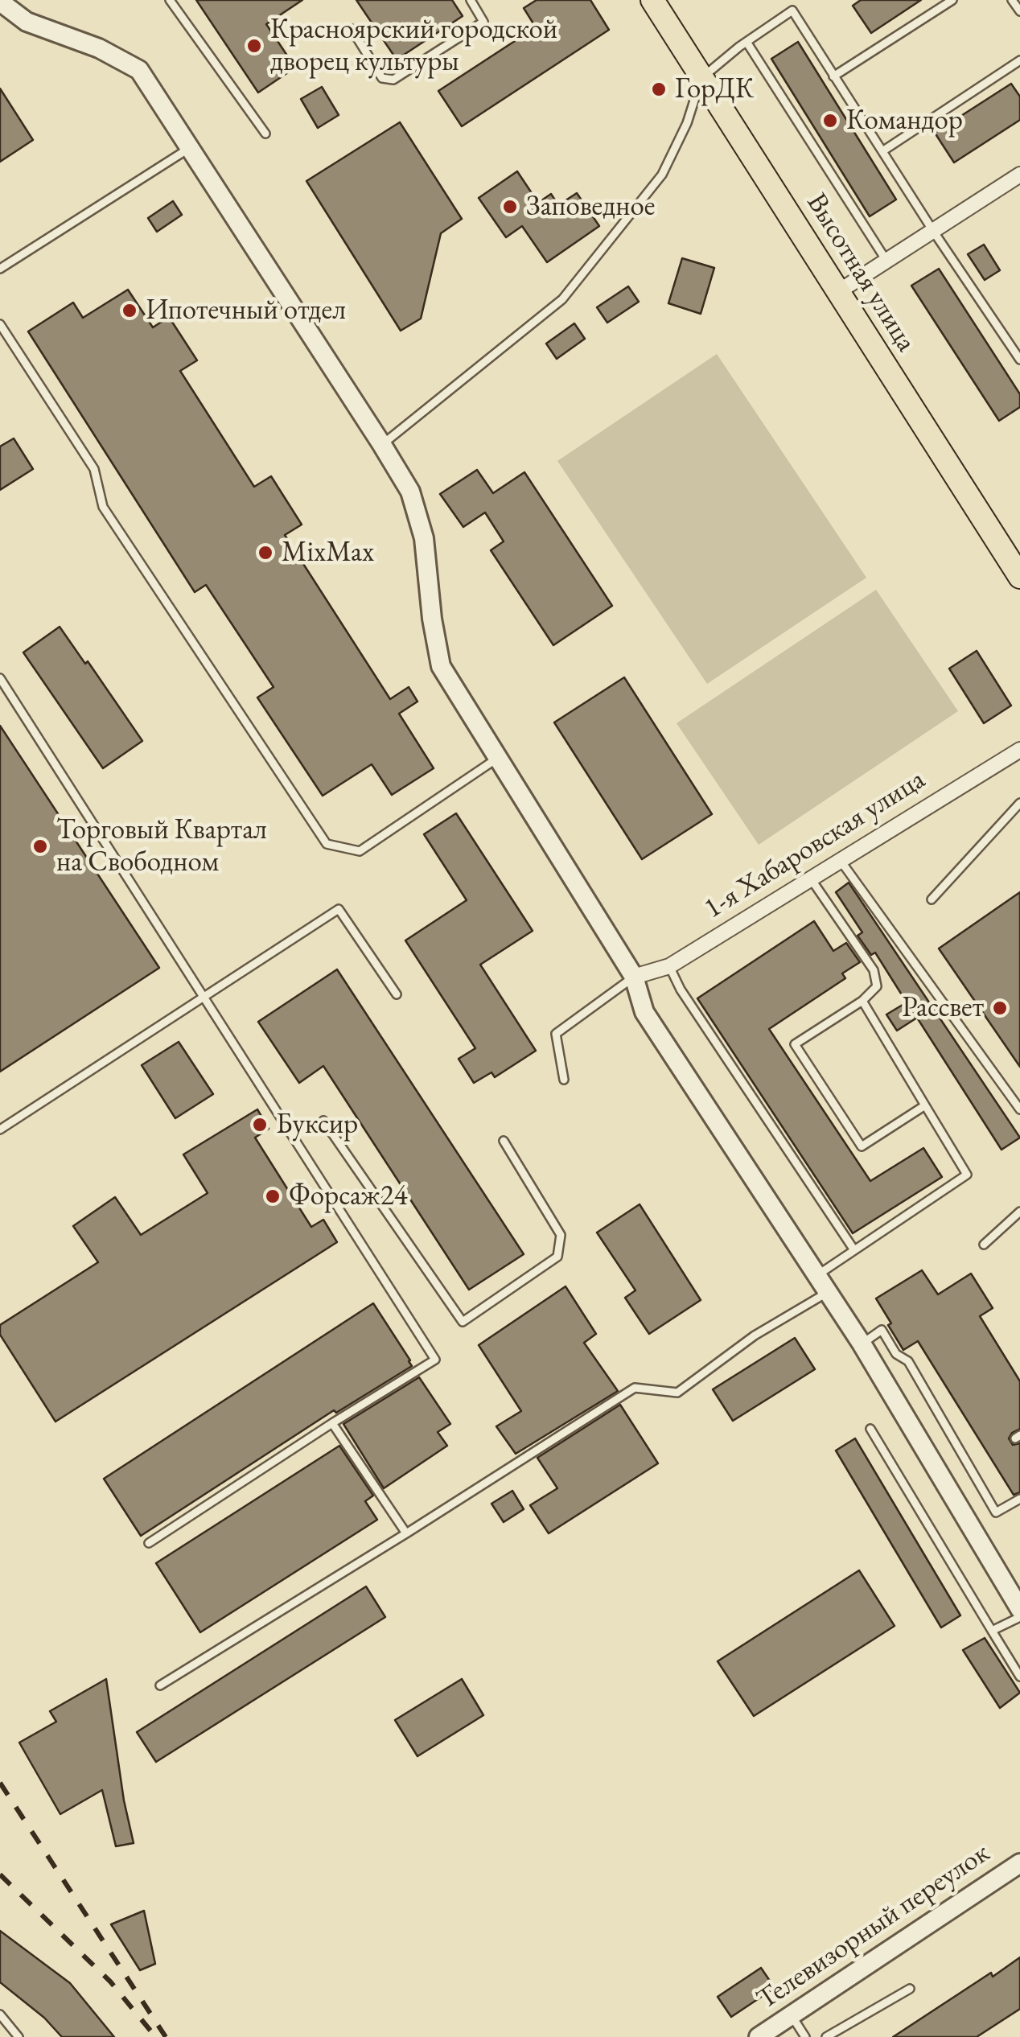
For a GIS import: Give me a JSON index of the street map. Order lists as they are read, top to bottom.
{
  "streets": {
    "main road": ["Высотная улица"],
    "street": ["1-я Хабаровская улица", "Телевизорный переулок"]
  },
  "places": [
    "Красноярский городской дворец культуры",
    "ГорДК",
    "Командор",
    "Заповедное",
    "Ипотечный отдел",
    "MixMax",
    "Торговый Квартал на Свободном",
    "Рассвет",
    "Буксир",
    "Форсаж24"
  ]
}
